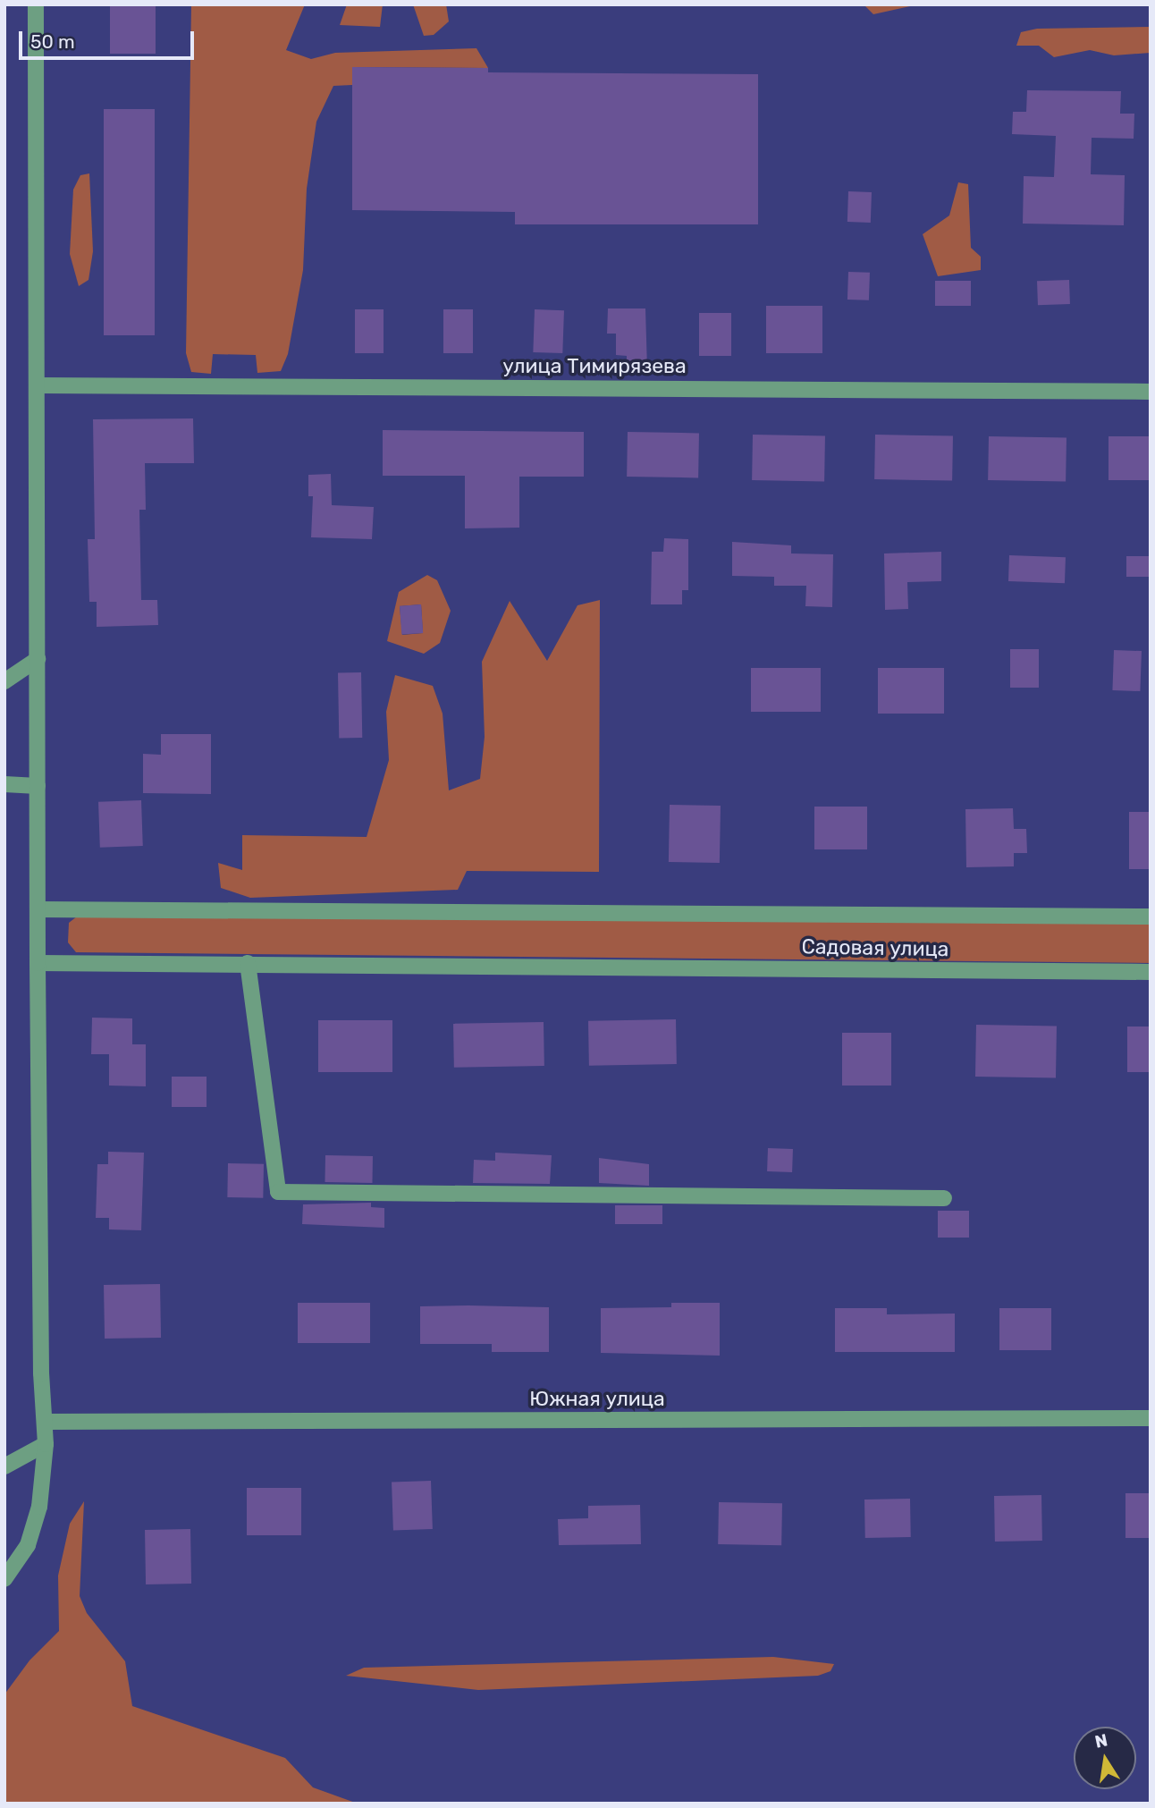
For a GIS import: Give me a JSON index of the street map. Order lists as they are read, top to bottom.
{
  "streets": {
    "street": ["улица Тимирязева", "Садовая улица", "Южная улица"]
  },
  "scale_bar": "50 m",
  "north": "top"
}
